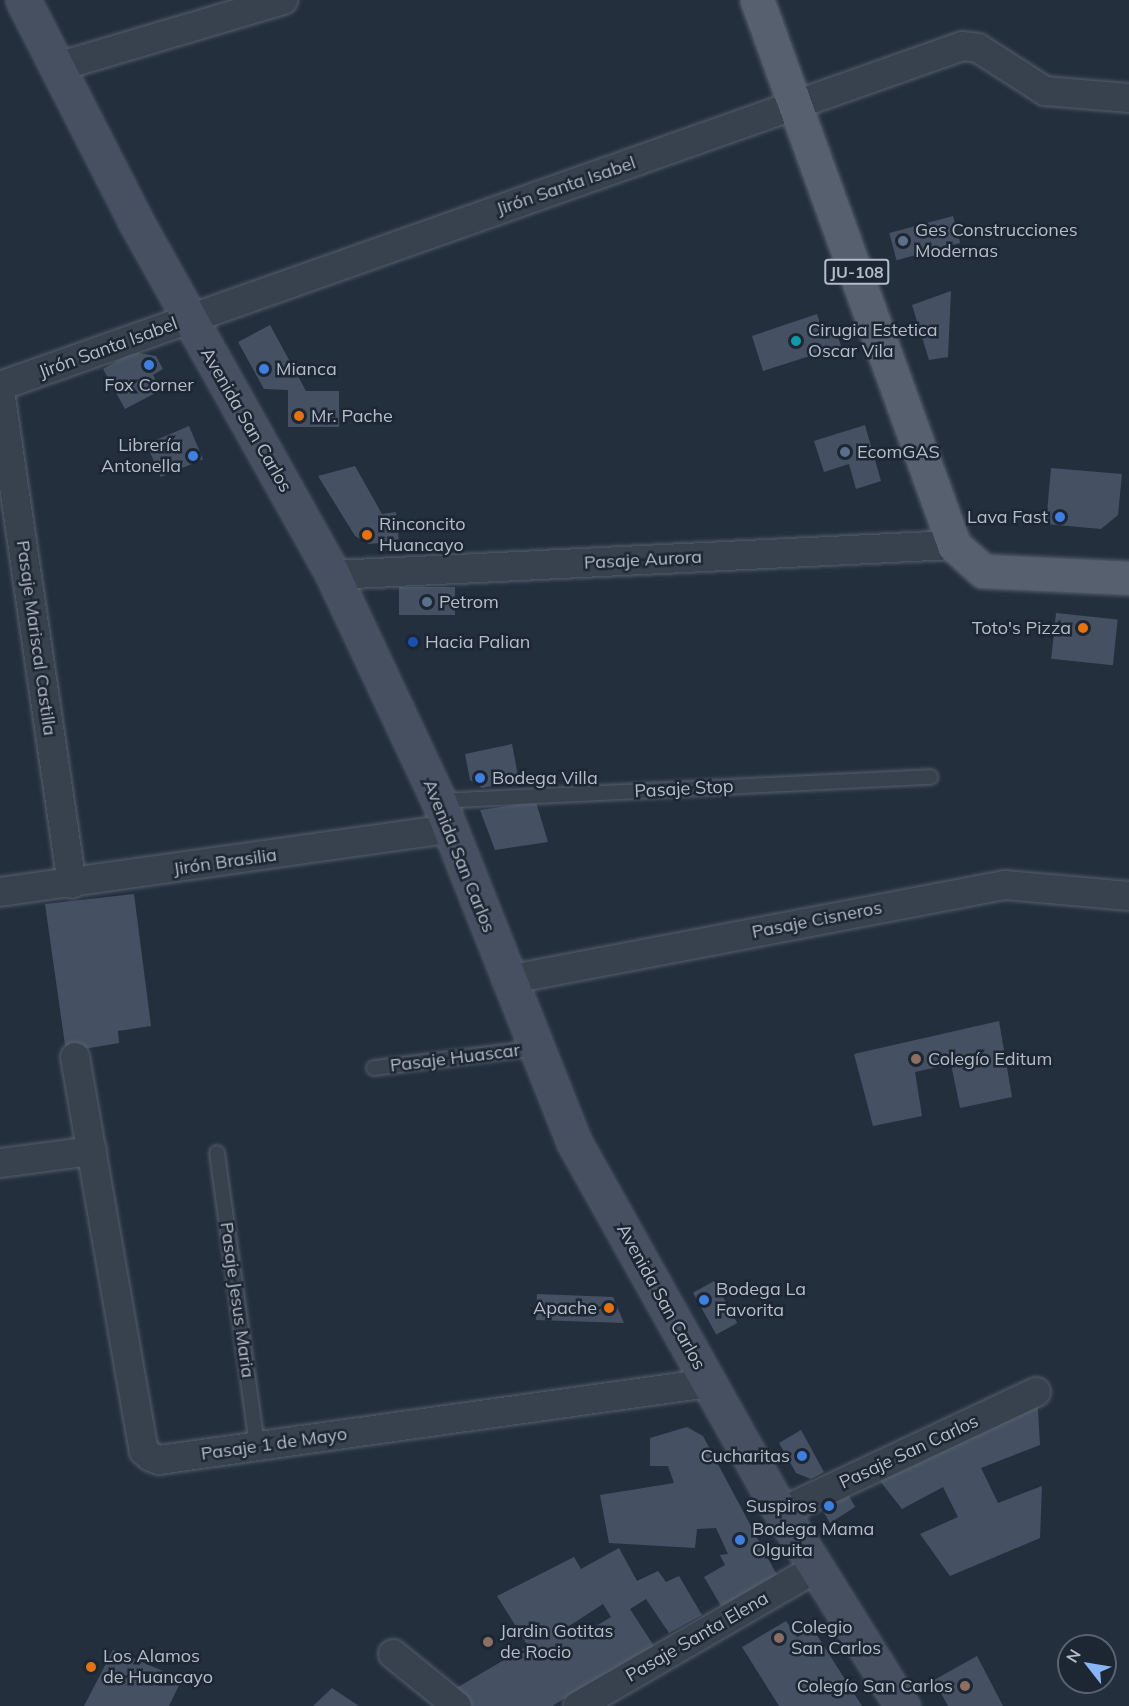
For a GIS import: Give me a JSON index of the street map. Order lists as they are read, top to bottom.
{
  "streets": {
    "main road": ["JU-108", "Avenida San Carlos"],
    "street": [
      "Jirón Santa Isabel",
      "Pasaje Aurora",
      "Pasaje Mariscal Castilla",
      "Jirón Brasilia",
      "Pasaje Cisneros",
      "Pasaje 1 de Mayo",
      "Pasaje San Carlos",
      "Pasaje Santa Elena"
    ],
    "lane": ["Pasaje Stop", "Pasaje Huascar", "Pasaje Jesus Maria"]
  },
  "crossings": [
    ["Jirón Santa Isabel", "JU-108"],
    ["Jirón Santa Isabel", "Avenida San Carlos"],
    ["JU-108", "Pasaje Aurora"],
    ["Avenida San Carlos", "Pasaje Aurora"],
    ["Avenida San Carlos", "Pasaje Stop"],
    ["Avenida San Carlos", "Jirón Brasilia"],
    ["Avenida San Carlos", "Pasaje Cisneros"],
    ["Avenida San Carlos", "Pasaje Huascar"],
    ["Avenida San Carlos", "Pasaje 1 de Mayo"],
    ["Avenida San Carlos", "Pasaje San Carlos"],
    ["Avenida San Carlos", "Pasaje Santa Elena"],
    ["Pasaje Mariscal Castilla", "Jirón Brasilia"],
    ["Pasaje Stop", "Jirón Brasilia"],
    ["Pasaje Jesus Maria", "Pasaje 1 de Mayo"]
  ],
  "places": [
    "Ges Construcciones Modernas",
    "Cirugia Estetica Oscar Vila",
    "Fox Corner",
    "Mianca",
    "Mr. Pache",
    "EcomGAS",
    "Librería Antonella",
    "Lava Fast",
    "Rinconcito Huancayo",
    "Petrom",
    "Toto's Pizza",
    "Hacia Palian",
    "Bodega Villa",
    "Colegío Editum",
    "Bodega La Favorita",
    "Apache",
    "Cucharitas",
    "Suspiros",
    "Bodega Mama Olguita",
    "Colegio San Carlos",
    "Jardin Gotitas de Rocio",
    "Los Alamos de Huancayo",
    "Colegío San Carlos"
  ],
  "north": "top left"
}
